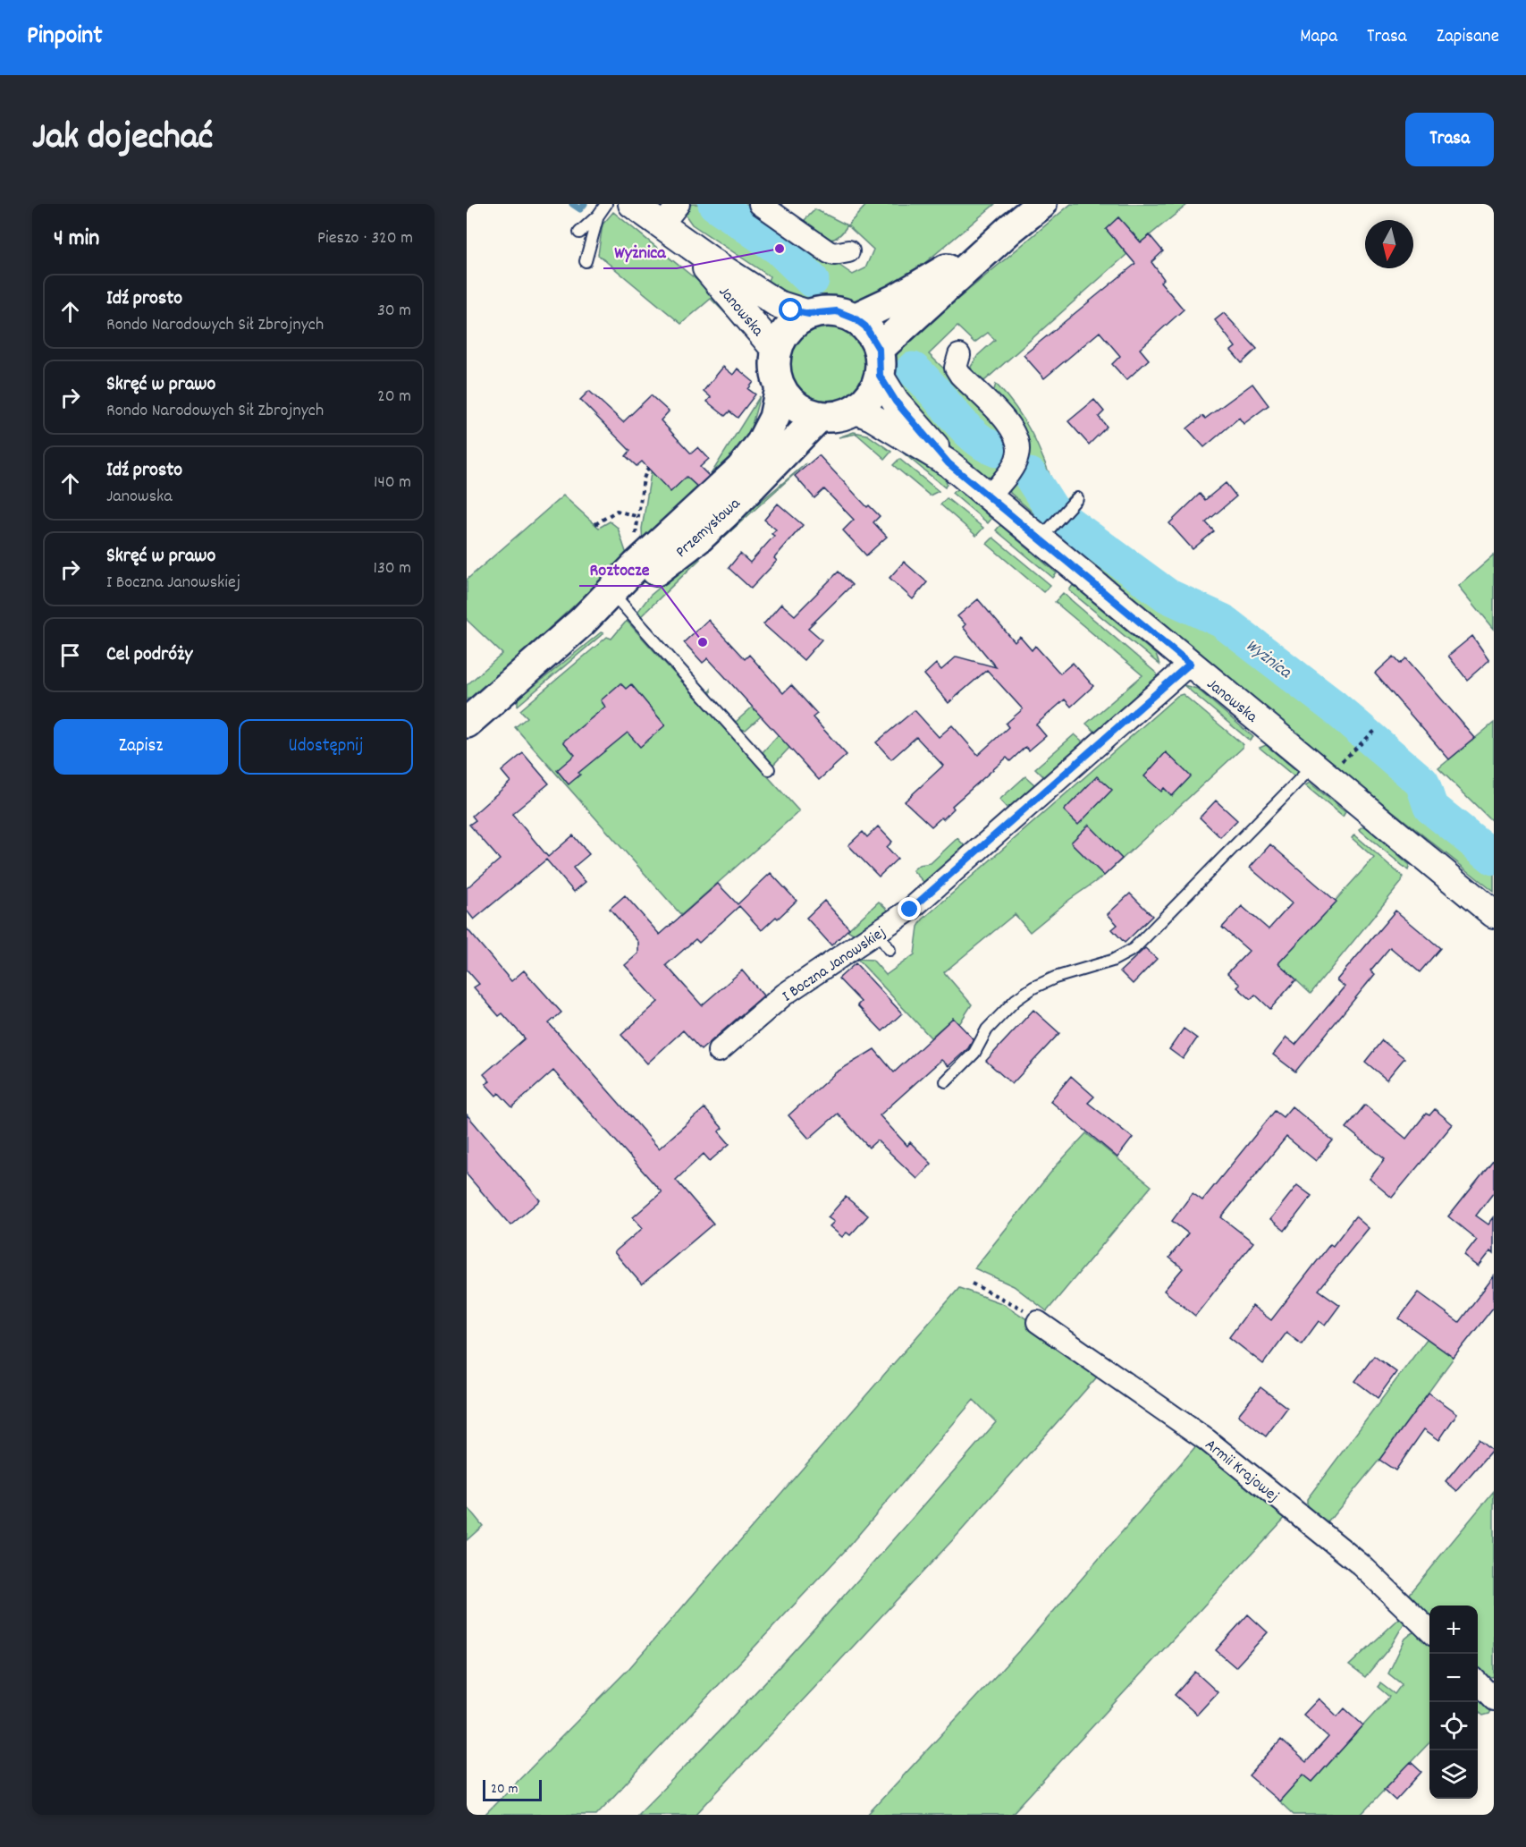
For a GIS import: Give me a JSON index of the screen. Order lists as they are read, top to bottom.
{
  "streets": {
    "main road": ["Przemysłowa"],
    "street": ["Janowska", "I Boczna Janowskiej", "Armii Krajowej"]
  },
  "crossings": [
    ["Janowska", "Przemysłowa"],
    ["Janowska", "I Boczna Janowskiej"]
  ],
  "water": ["Wyżnica"],
  "places": ["Wyżnica", "Roztocze"],
  "scale_bar": "20 m",
  "north": "bottom",
  "page": {
    "header": "Pinpoint",
    "nav": ["Mapa", "Trasa", "Zapisane"],
    "title": "Jak dojechać",
    "buttons": [
      "Trasa",
      ["Zapisz", "Udostępnij"]
    ],
    "heading": ["4 min", "Pieszo · 320 m"],
    "list": [
      ["Idź prosto", "Rondo Narodowych Sił Zbrojnych", "30 m"],
      ["Skręć w prawo", "Rondo Narodowych Sił Zbrojnych", "20 m"],
      ["Idź prosto", "Janowska", "140 m"],
      ["Skręć w prawo", "I Boczna Janowskiej", "130 m"],
      "Cel podróży"
    ],
    "map_buttons": ["+", "−"],
    "scale": "20 m"
  }
}
